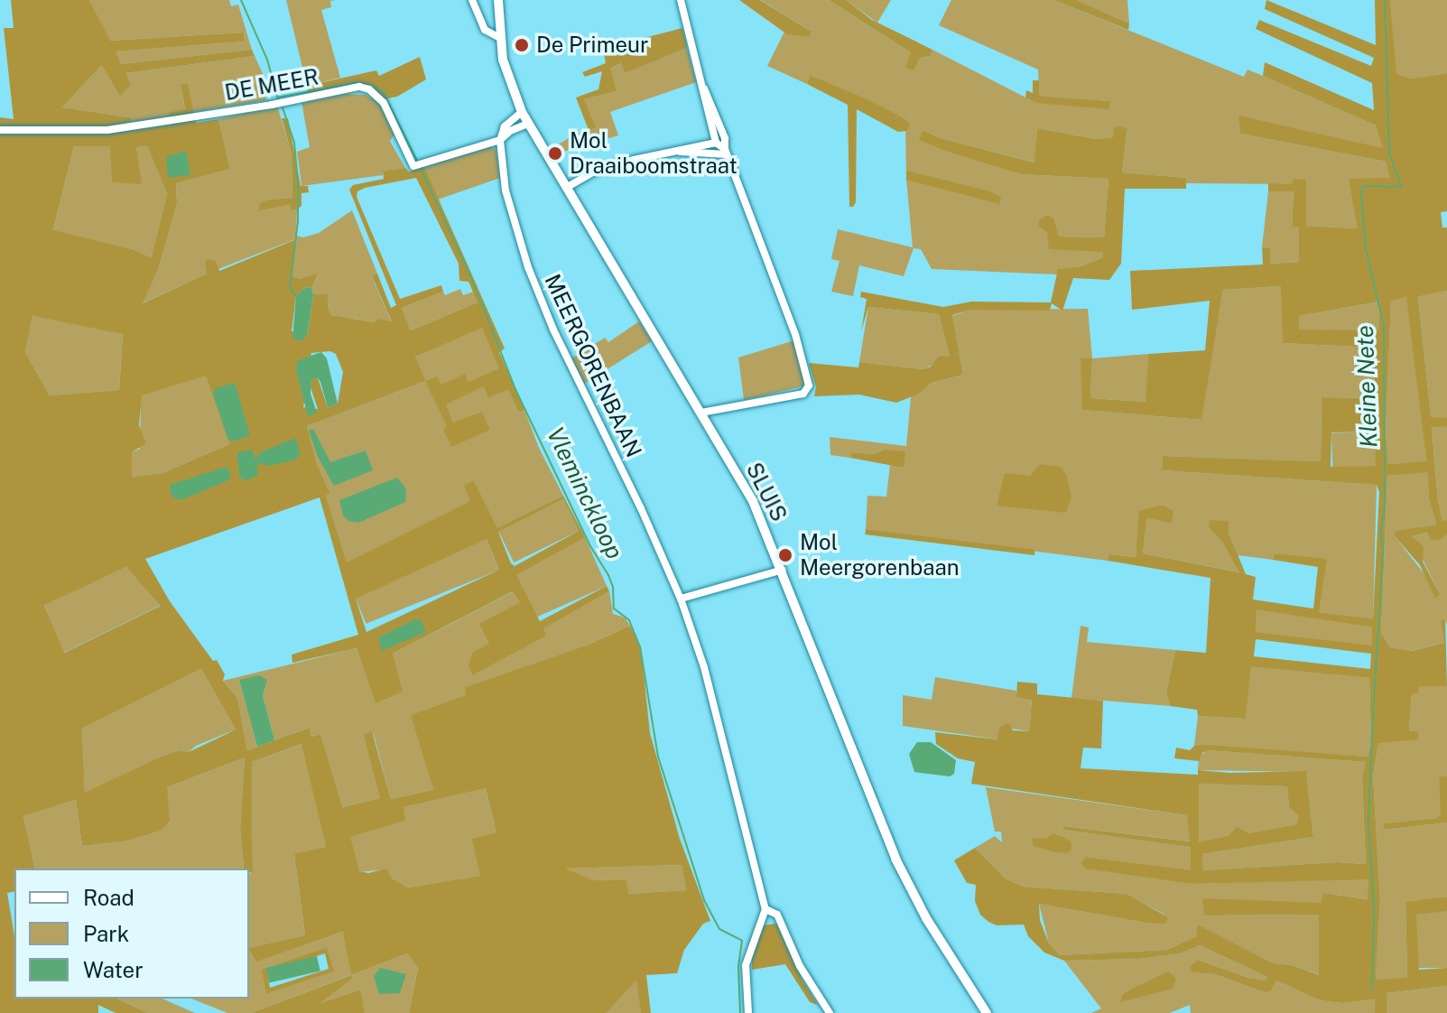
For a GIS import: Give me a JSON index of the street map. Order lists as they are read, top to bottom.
{
  "streets": {
    "street": ["DE MEER", "MEERGORENBAAN", "SLUIS"]
  },
  "crossings": [
    ["DE MEER", "MEERGORENBAAN"]
  ],
  "water": ["Kleine Nete", "Vleminckloop"],
  "places": ["De Primeur", "Mol Draaiboomstraat", "Mol Meergorenbaan"],
  "legend": ["Road", "Park", "Water"]
}
